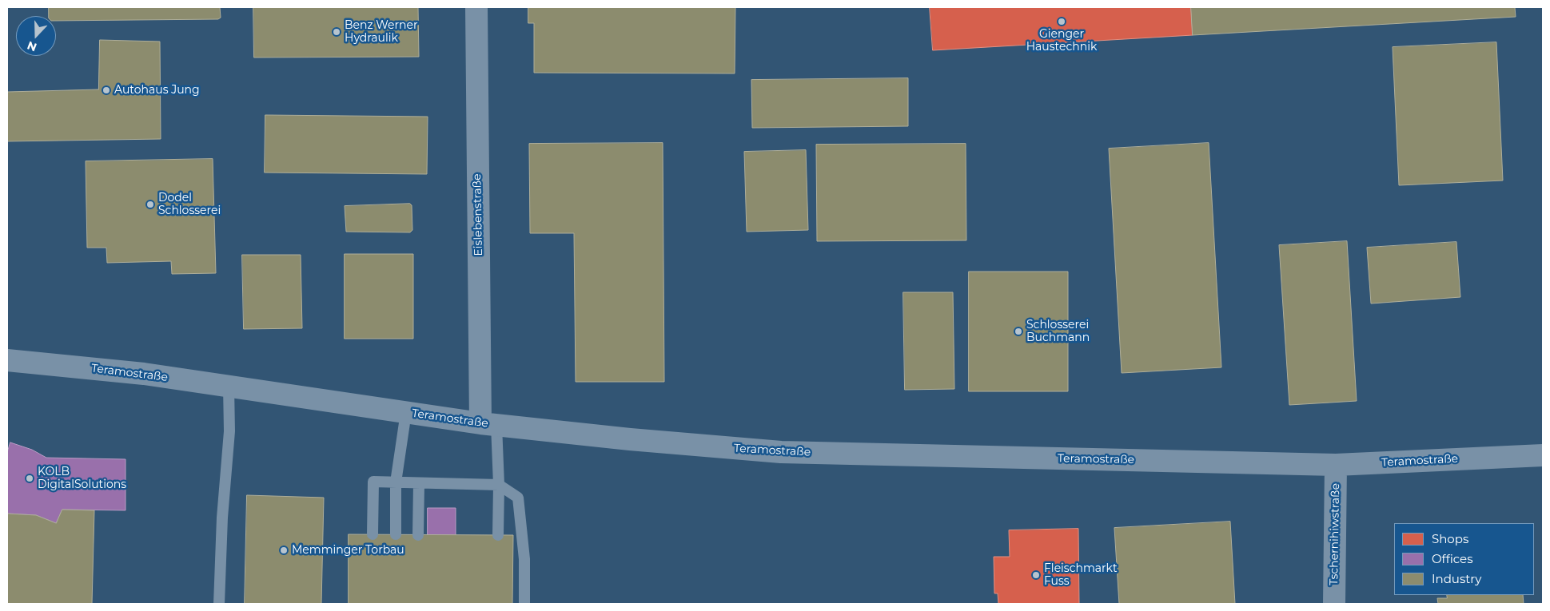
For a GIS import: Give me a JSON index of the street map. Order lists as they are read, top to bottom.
{
  "streets": {
    "street": ["Eislebenstraße", "Teramostraße", "Tschernihiwstraße"]
  },
  "crossings": [
    ["Eislebenstraße", "Teramostraße"],
    ["Teramostraße", "Tschernihiwstraße"]
  ],
  "places": [
    "Gienger Haustechnik",
    "Benz Werner Hydraulik",
    "Autohaus Jung",
    "Dodel Schlosserei",
    "Schlosserei Buchmann",
    "KOLB DigitalSolutions",
    "Memminger Torbau",
    "Fleischmarkt Fuss"
  ],
  "legend": ["Shops", "Offices", "Industry"],
  "north": "bottom"
}
